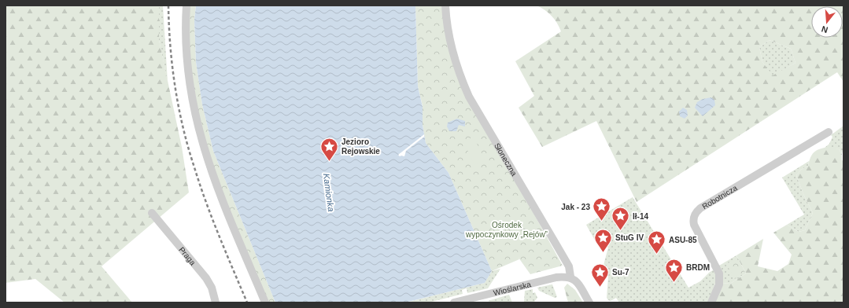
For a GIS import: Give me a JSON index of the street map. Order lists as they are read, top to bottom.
{
  "streets": {
    "street": [
      "Słoneczna",
      "Robotnicza",
      "Praga",
      "Wioślarska"
    ]
  },
  "crossings": [
    ["Słoneczna", "Wioślarska"]
  ],
  "water": ["Kamionka"],
  "parks": ["Ośrodek wypoczynkowy „Rejów”"],
  "places": {
    "place": [
      "Jezioro Rejowskie",
      "Jak - 23",
      "Ił-14",
      "StuG IV",
      "ASU-85",
      "BRDM",
      "Su-7"
    ]
  },
  "north": "bottom"
}
